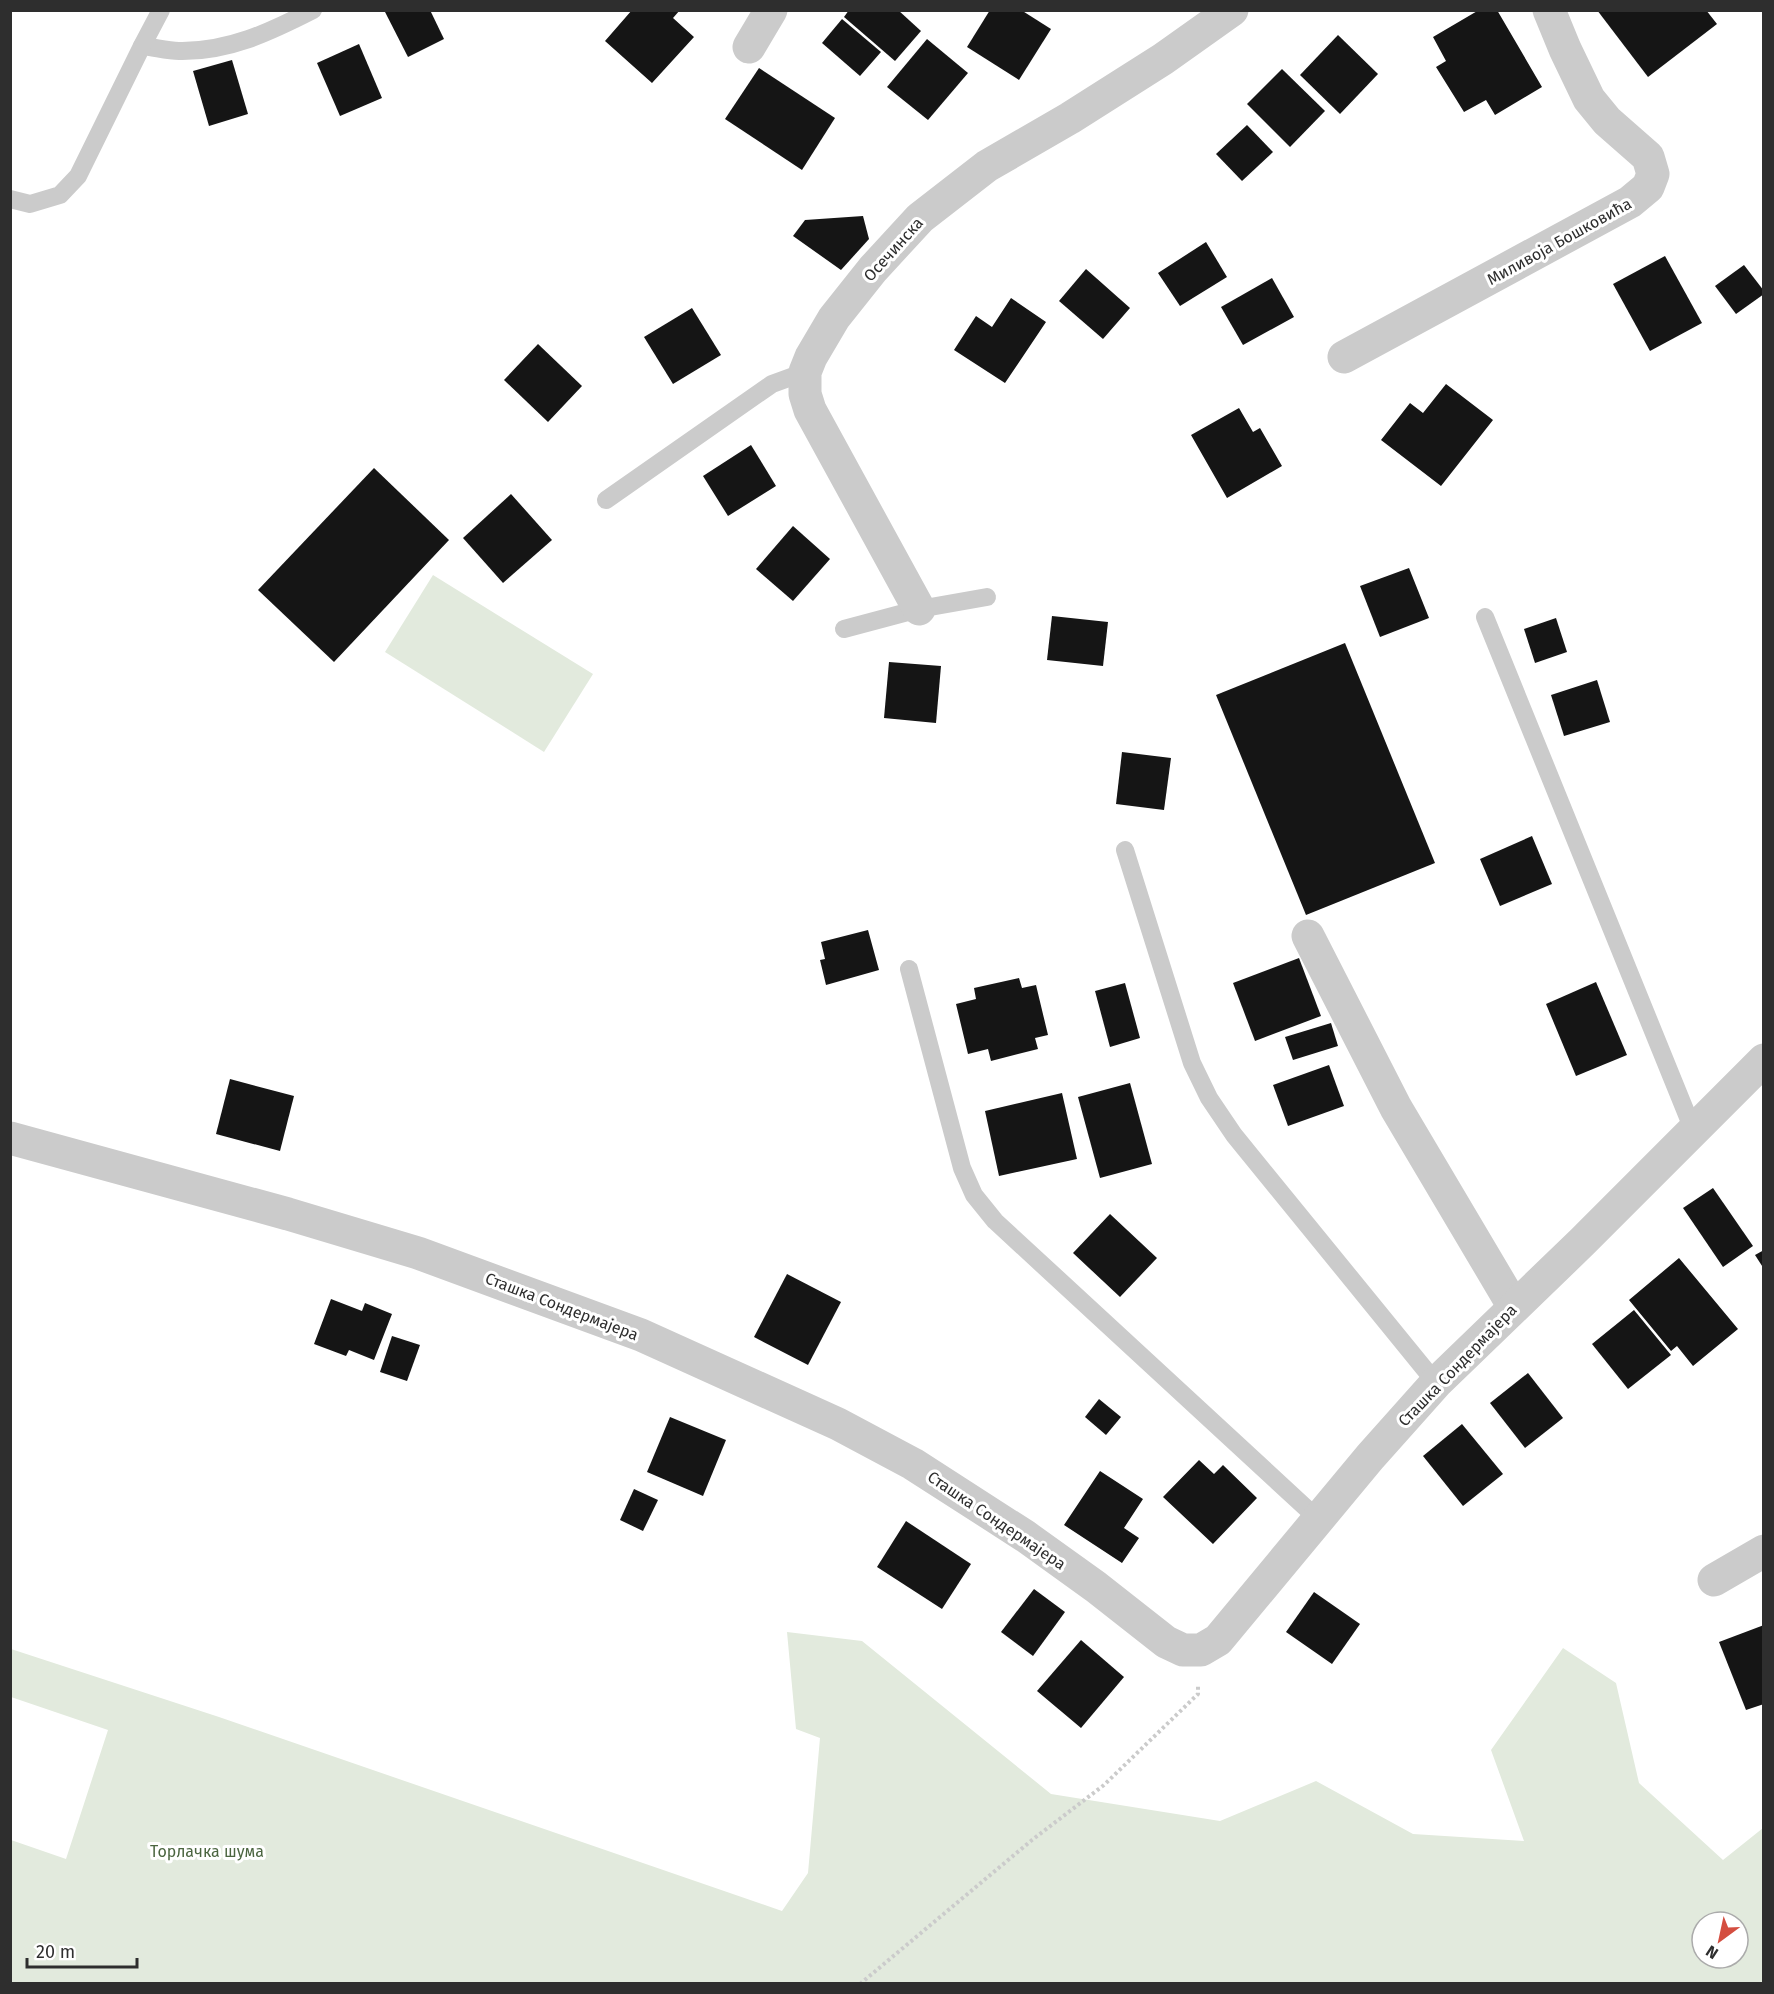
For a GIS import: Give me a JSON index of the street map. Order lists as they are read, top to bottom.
{
  "streets": {
    "street": ["Миливоја Бошковића", "Осечинска", "Сташка Сондермајера"]
  },
  "parks": ["Торлачка шума"],
  "scale_bar": "20 m",
  "north": "bottom left"
}
